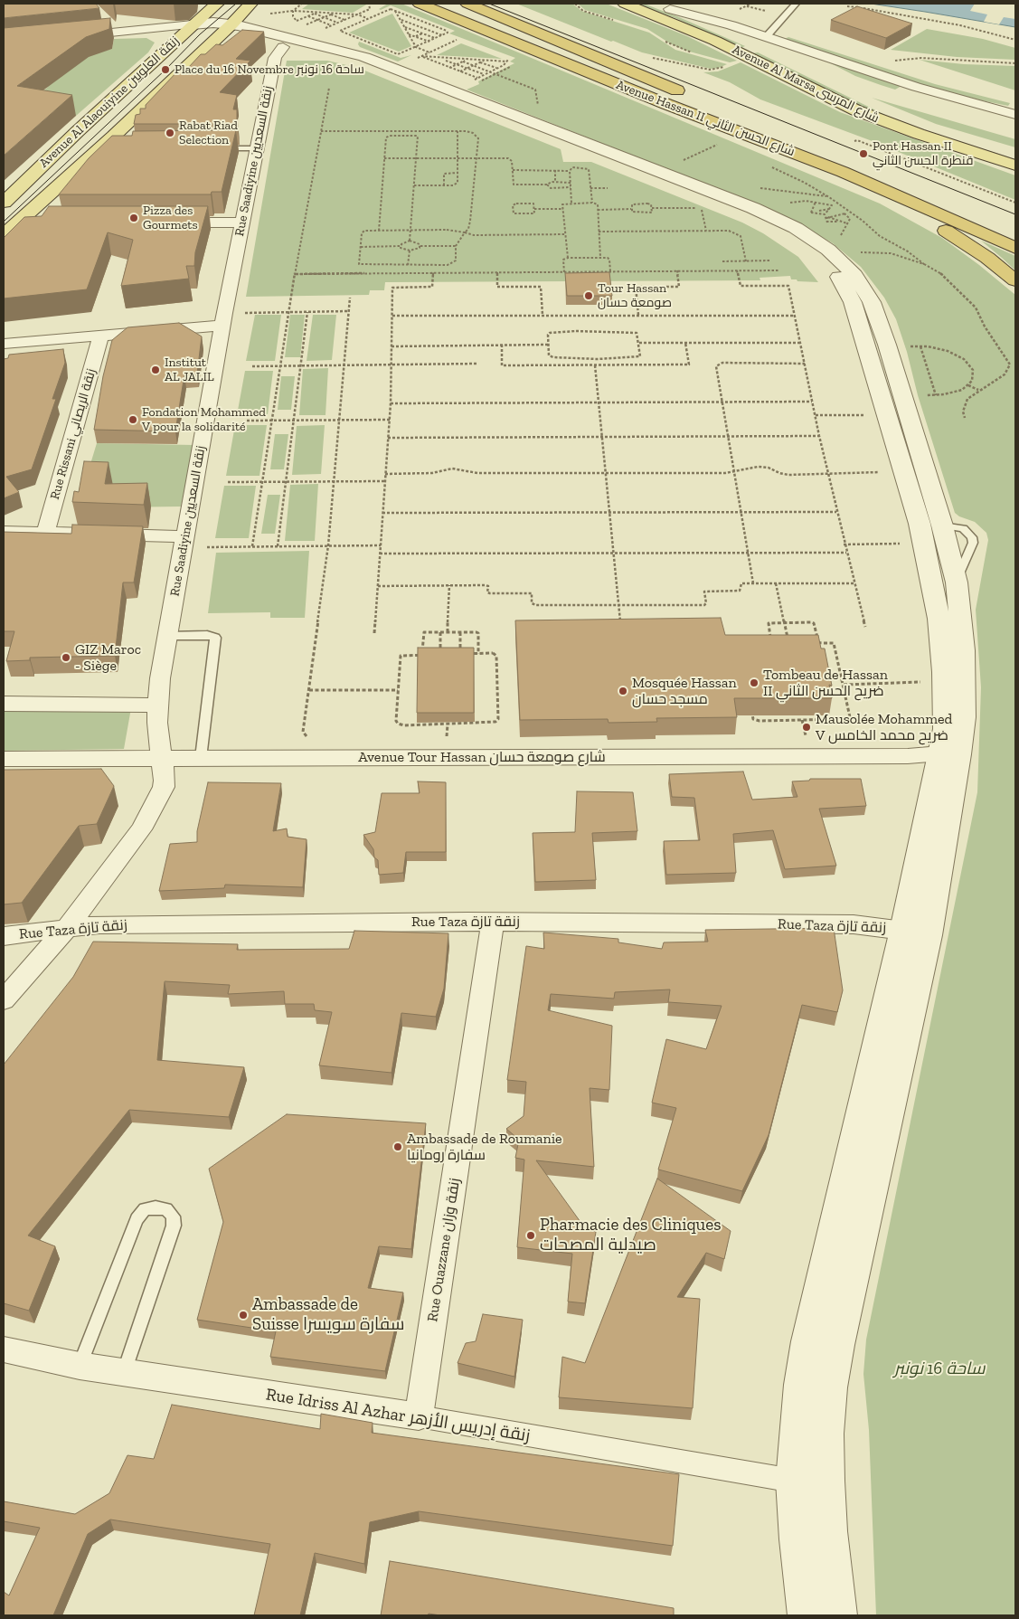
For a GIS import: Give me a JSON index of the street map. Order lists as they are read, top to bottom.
{
  "streets": {
    "highway": ["Avenue Hassan II شارع الحسن الثاني"],
    "main road": ["Avenue Al Marsa شارع المرسى", "Avenue Al Alaouiyine زنقة العلويين"],
    "street": [
      "Rue Saadiyine زنقة السعديين",
      "Rue Rissani زنقة الريصاني",
      "Avenue Tour Hassan شارع صومعة حسان",
      "Rue Taza زنقة تازة",
      "Rue Ouazzane زنقة وزان",
      "Rue Idriss Al Azhar زنقة إدريس الأزهر"
    ]
  },
  "crossings": [
    ["Rue Saadiyine زنقة السعديين", "Avenue Tour Hassan شارع صومعة حسان"],
    ["Rue Saadiyine زنقة السعديين", "Rue Taza زنقة تازة"],
    ["Rue Taza زنقة تازة", "Rue Ouazzane زنقة وزان"],
    ["Rue Ouazzane زنقة وزان", "Rue Idriss Al Azhar زنقة إدريس الأزهر"]
  ],
  "parks": ["ساحة 16 نونبر"],
  "places": [
    "Place du 16 Novembre ساحة 16 نونبر",
    "Rabat Riad Selection",
    "Pont Hassan II قنطرة الحسن الثاني",
    "Pizza des Gourmets",
    "Tour Hassan صومعة حسان",
    "Institut AL JALIL",
    "Fondation Mohammed V pour la solidarité",
    "GIZ Maroc - Siège",
    "Tombeau de Hassan II ضريح الحسن الثاني",
    "Mosquée Hassan مسجد حسان",
    "Mausolée Mohammed V ضريح محمد الخامس",
    "Ambassade de Roumanie سفارة رومانيا",
    "Pharmacie des Cliniques صيدلية المصحات",
    "Ambassade de Suisse سفارة سويسرا"
  ]
}
